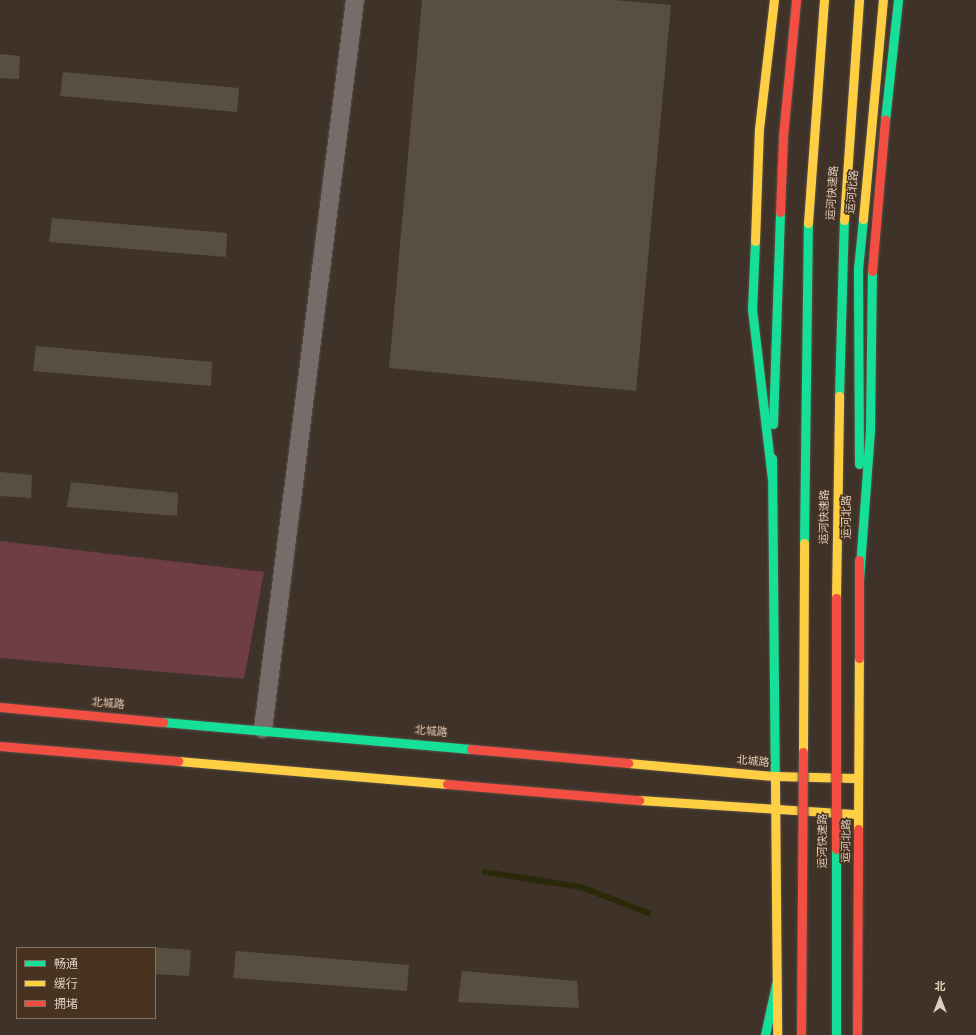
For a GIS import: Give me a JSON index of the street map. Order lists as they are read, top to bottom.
{
  "streets": {
    "main road": ["运河北路", "运河快速路", "北城路"]
  },
  "crossings": [
    ["运河北路", "北城路"]
  ],
  "legend": ["畅通", "缓行", "拥堵"],
  "north": "top"
}
